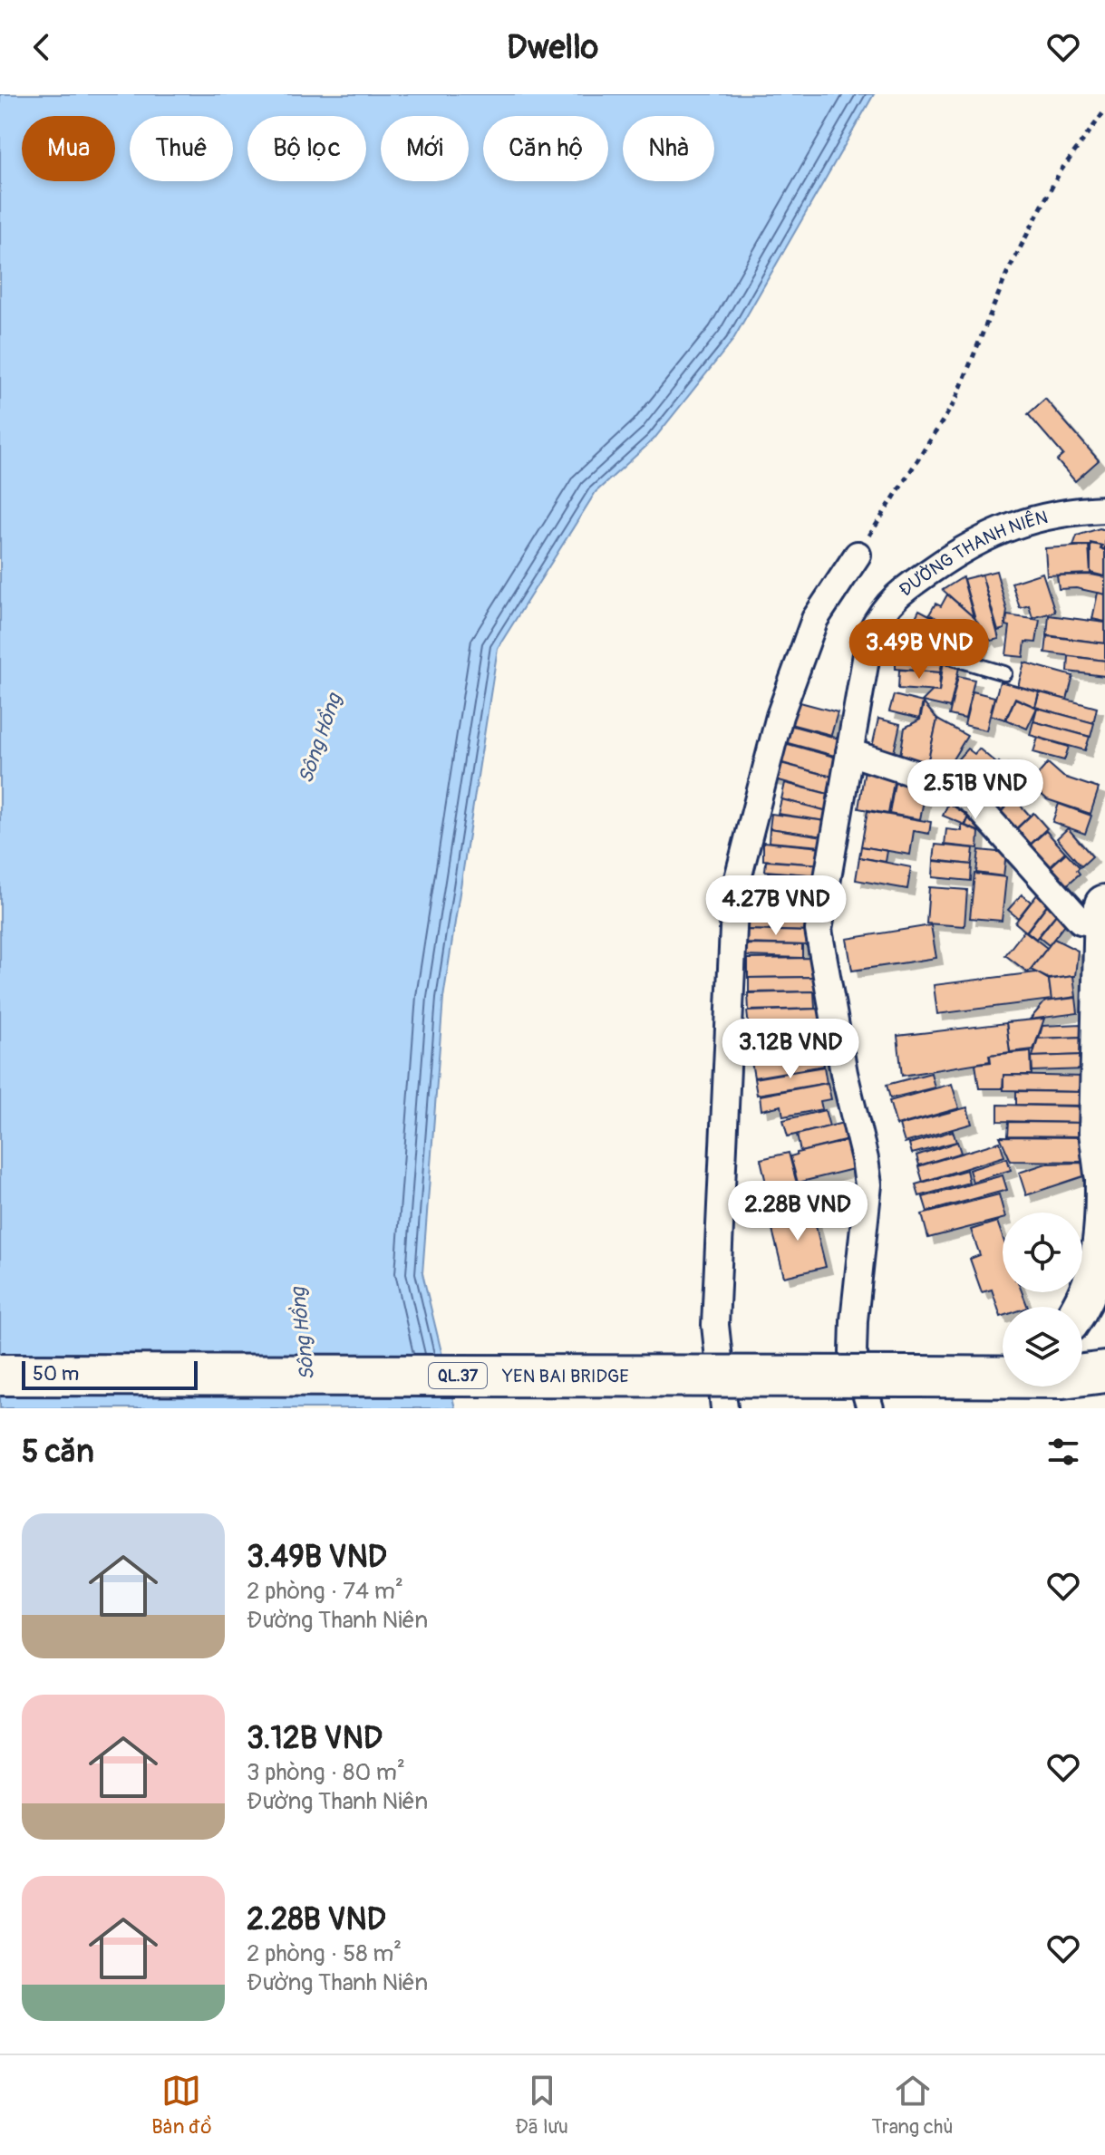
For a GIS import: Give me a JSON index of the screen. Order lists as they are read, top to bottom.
{
  "streets": {
    "main road": ["QL.37", "YEN BAI BRIDGE"],
    "street": ["ĐƯỜNG THANH NIÊN"]
  },
  "water": ["Sông Hồng"],
  "scale_bar": "50 m",
  "page": {
    "header": "Dwello",
    "chip": [
      "Mua",
      "Thuê",
      "Bộ lọc",
      "Mới",
      "Căn hộ",
      "Nhà"
    ],
    "price": [
      "3.49B VND",
      "2.51B VND",
      "4.27B VND",
      "3.12B VND",
      "2.28B VND"
    ],
    "scale": "50 m",
    "heading": "5 căn",
    "list": [
      {
        "name": "3.49B VND",
        "note": "2 phòng · 74 m² · Đường Thanh Niên"
      },
      {
        "name": "3.12B VND",
        "note": "3 phòng · 80 m² · Đường Thanh Niên"
      },
      {
        "name": "2.28B VND",
        "note": "2 phòng · 58 m² · Đường Thanh Niên"
      }
    ],
    "tabs": ["Bản đồ", "Đã lưu", "Trang chủ"]
  }
}
